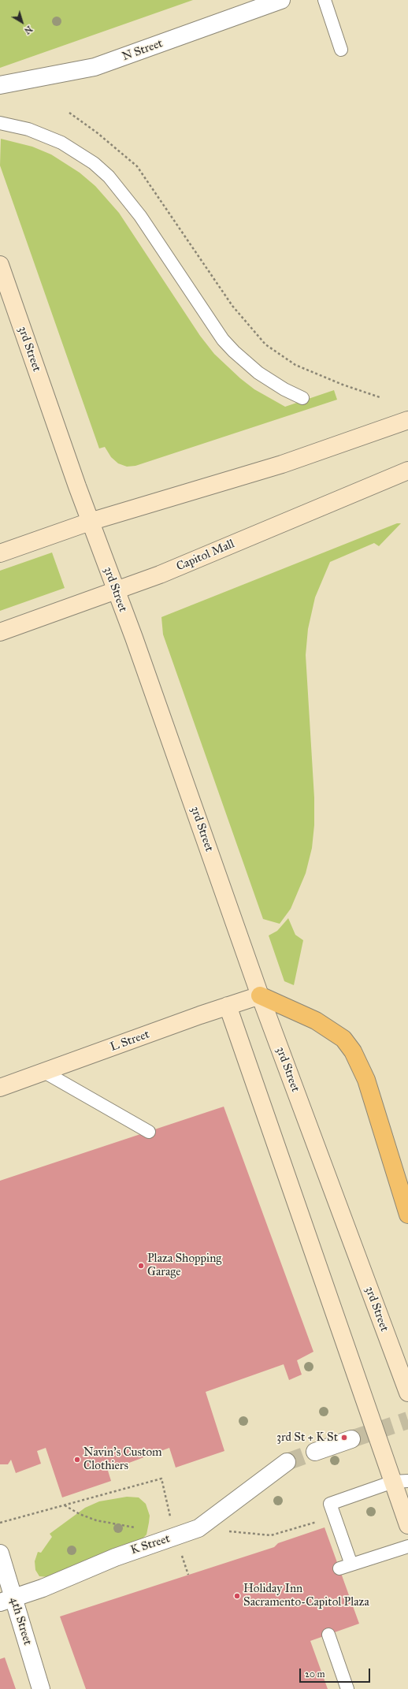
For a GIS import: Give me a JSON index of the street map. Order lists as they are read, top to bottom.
{
  "streets": {
    "main road": ["3rd Street", "Capitol Mall", "L Street"],
    "street": ["N Street", "K Street", "4th Street"]
  },
  "crossings": [
    ["3rd Street", "Capitol Mall"],
    ["3rd Street", "L Street"],
    ["K Street", "4th Street"]
  ],
  "places": [
    "Plaza Shopping Garage",
    "3rd St + K St",
    "Navin's Custom Clothiers",
    "Holiday Inn Sacramento-Capitol Plaza"
  ],
  "scale_bar": "20 m",
  "north": "bottom right"
}
